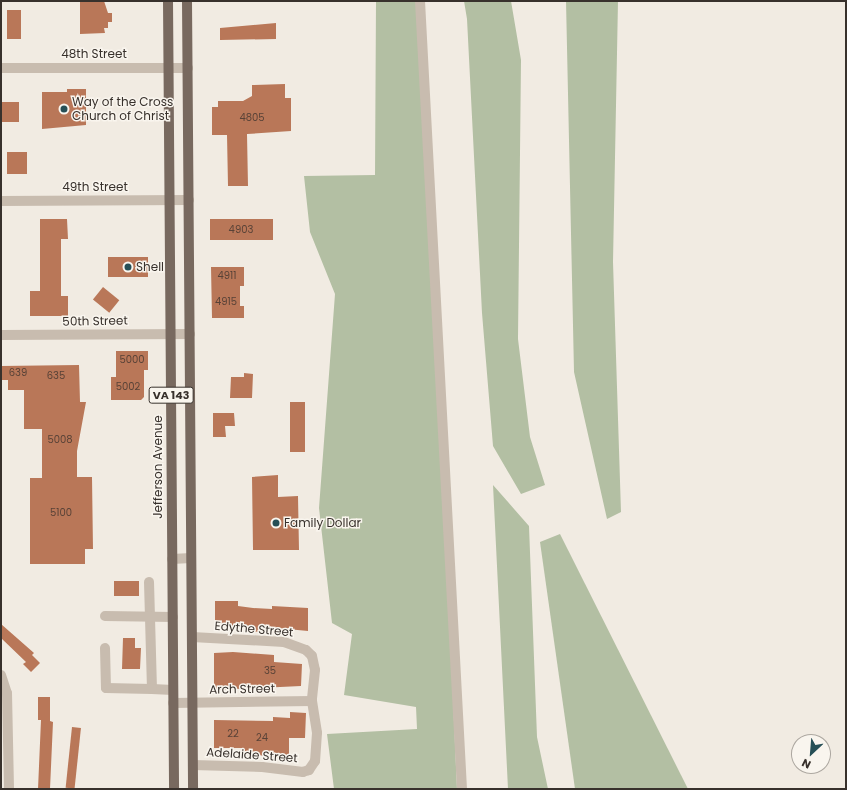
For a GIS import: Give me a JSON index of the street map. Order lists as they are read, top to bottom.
{
  "streets": {
    "main road": ["VA 143", "Jefferson Avenue"],
    "street": [
      "48th Street",
      "49th Street",
      "50th Street",
      "Edythe Street",
      "Arch Street",
      "Adelaide Street"
    ]
  },
  "crossings": [
    ["48th Street", "VA 143"],
    ["48th Street", "Jefferson Avenue"],
    ["49th Street", "VA 143"],
    ["49th Street", "Jefferson Avenue"],
    ["50th Street", "VA 143"],
    ["50th Street", "Jefferson Avenue"],
    ["VA 143", "Edythe Street"],
    ["VA 143", "Arch Street"],
    ["VA 143", "Adelaide Street"],
    ["Jefferson Avenue", "Arch Street"],
    ["Edythe Street", "Arch Street"],
    ["Edythe Street", "Adelaide Street"],
    ["Arch Street", "Adelaide Street"]
  ],
  "places": ["Way of the Cross Church of Christ", "Shell", "Family Dollar"],
  "house_numbers": [
    "4805",
    "4903",
    "4911",
    "4915",
    "5000",
    "639",
    "635",
    "5002",
    "5008",
    "5100",
    "35",
    "22",
    "24"
  ],
  "north": "bottom left"
}
